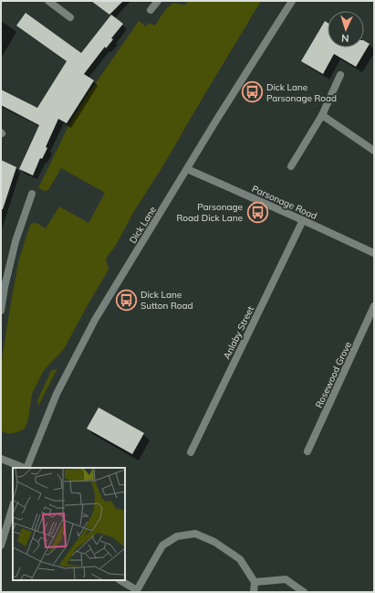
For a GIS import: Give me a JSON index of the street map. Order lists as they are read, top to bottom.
{
  "streets": {
    "street": [
      "Parsonage Road",
      "Dick Lane",
      "Anlaby Street",
      "Rosewood Grove"
    ]
  },
  "crossings": [
    ["Parsonage Road", "Dick Lane"],
    ["Parsonage Road", "Anlaby Street"]
  ],
  "places": {
    "bus stop": ["Dick Lane Parsonage Road", "Parsonage Road Dick Lane", "Dick Lane Sutton Road"]
  },
  "north": "bottom"
}
